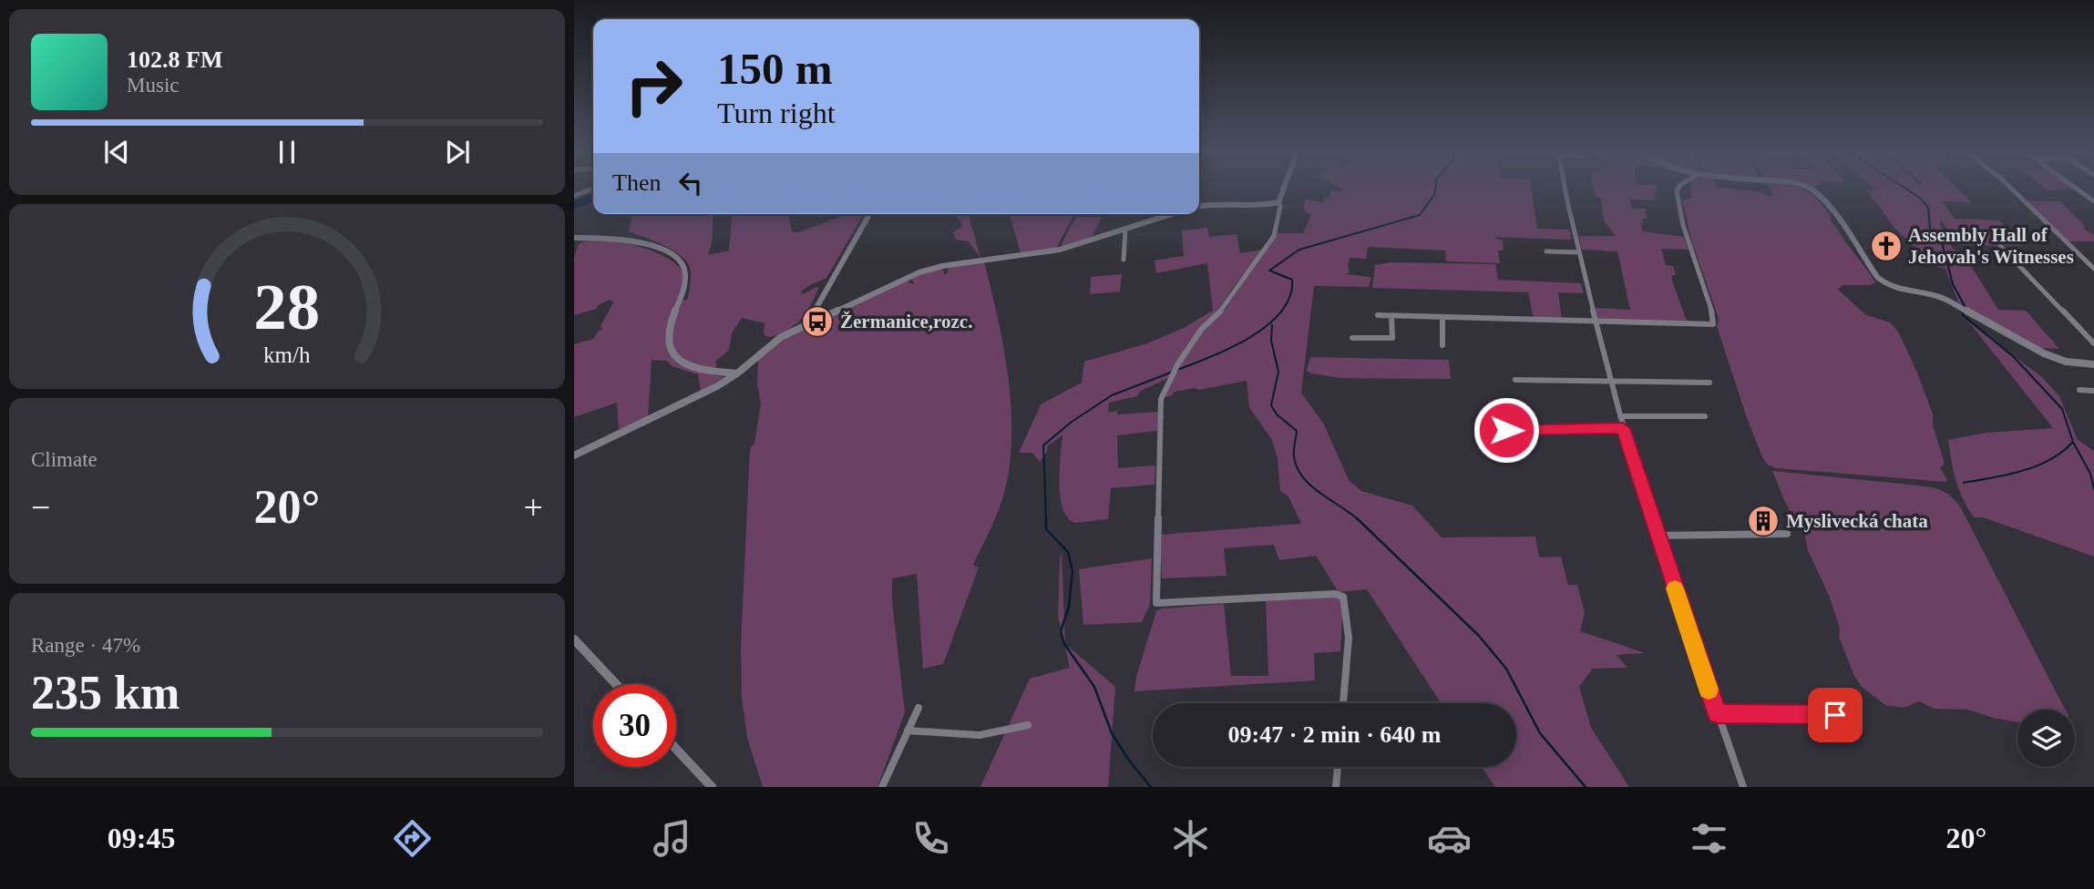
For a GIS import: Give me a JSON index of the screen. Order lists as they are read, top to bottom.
{
  "places": {
    "church": ["Assembly Hall of Jehovah's Witnesses"],
    "bus stop": ["Žermanice,rozc."],
    "building": ["Myslivecká chata"]
  },
  "page": {
    "turn": ["150 m", "Turn right"],
    "song": ["102.8 FM", "Music"],
    "then": "Then",
    "tile": [
      "Climate",
      ["Range · 47%", "235 km"]
    ],
    "heat": ["−", "20°", "+"],
    "limit": "30",
    "trip": "09:47 · 2 min · 640 m",
    "tabs": ["09:45", "20°"],
    "gauge": ["28", "km/h"]
  }
}
